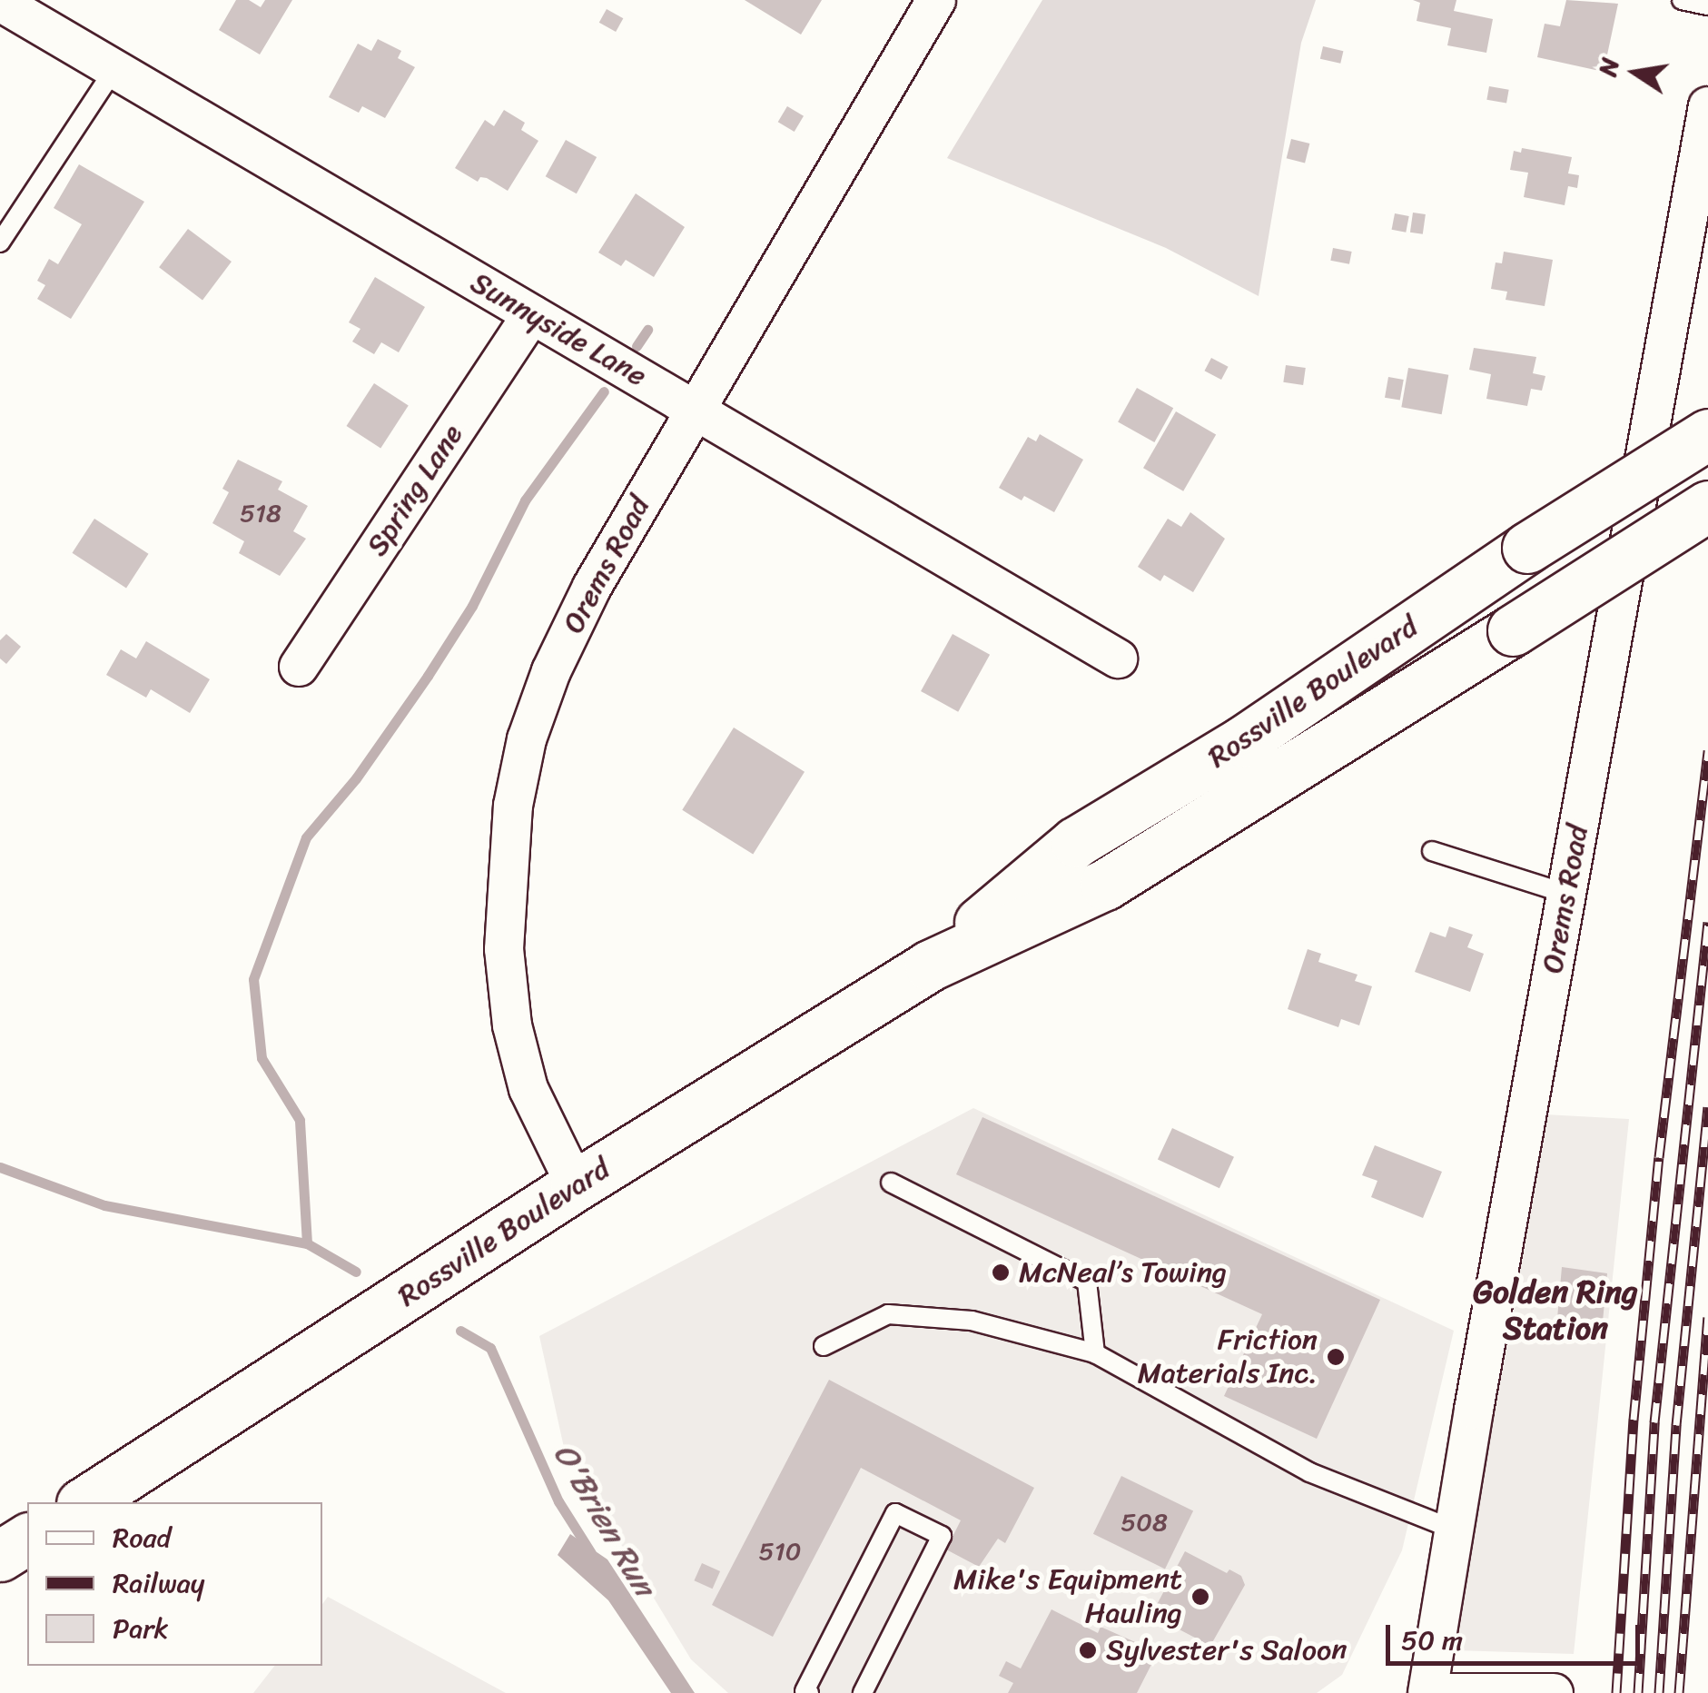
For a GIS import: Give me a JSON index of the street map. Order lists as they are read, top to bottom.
{
  "streets": {
    "main road": ["Rossville Boulevard"],
    "street": ["Sunnyside Lane", "Spring Lane", "Orems Road"]
  },
  "crossings": [
    ["Sunnyside Lane", "Spring Lane"],
    ["Sunnyside Lane", "Orems Road"],
    ["Orems Road", "Rossville Boulevard"]
  ],
  "districts": ["Golden Ring Station"],
  "water": ["O'Brien Run"],
  "places": [
    "McNeal’s Towing",
    "Friction Materials Inc.",
    "Mike's Equipment Hauling",
    "Sylvester's Saloon"
  ],
  "house_numbers": ["518", "508", "510"],
  "legend": ["Road", "Railway", "Park"],
  "scale_bar": "50 m",
  "north": "left"
}
